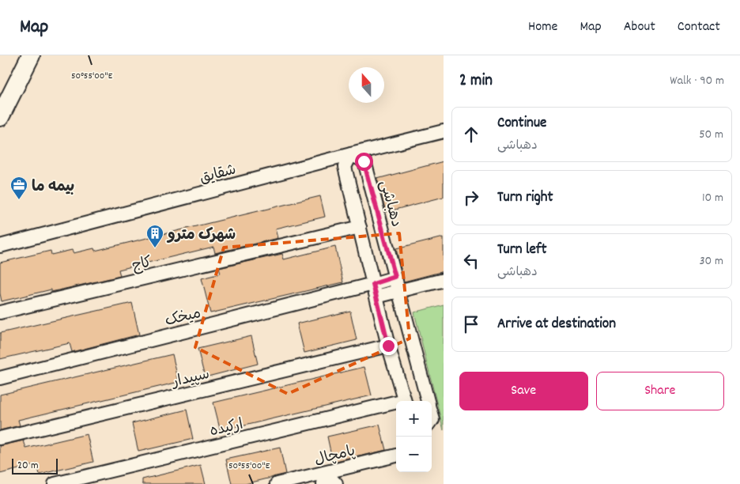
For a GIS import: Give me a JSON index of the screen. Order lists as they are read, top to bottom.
{
  "streets": {
    "street": [
      "شقایق",
      "دهباشی",
      "کاج",
      "میخک",
      "سپیدار",
      "ارکیده",
      "پامچال"
    ]
  },
  "crossings": [
    ["شقایق", "دهباشی"]
  ],
  "places": {
    "office": ["بیمه ما"],
    "building": ["شهرک مترو"]
  },
  "scale_bar": "20 m",
  "north": "top",
  "page": {
    "header": "Map",
    "nav": [
      "Home",
      "Map",
      "About",
      "Contact"
    ],
    "heading": ["2 min", "Walk · 90 m"],
    "list": [
      ["Continue", "دهباشی", "50 m"],
      ["Turn right", "10 m"],
      ["Turn left", "دهباشی", "30 m"],
      "Arrive at destination"
    ],
    "buttons": ["Save", "Share"],
    "map_buttons": ["+", "−"],
    "scale": "20 m"
  },
  "coordinates": ["50°55'00\"E"]
}
